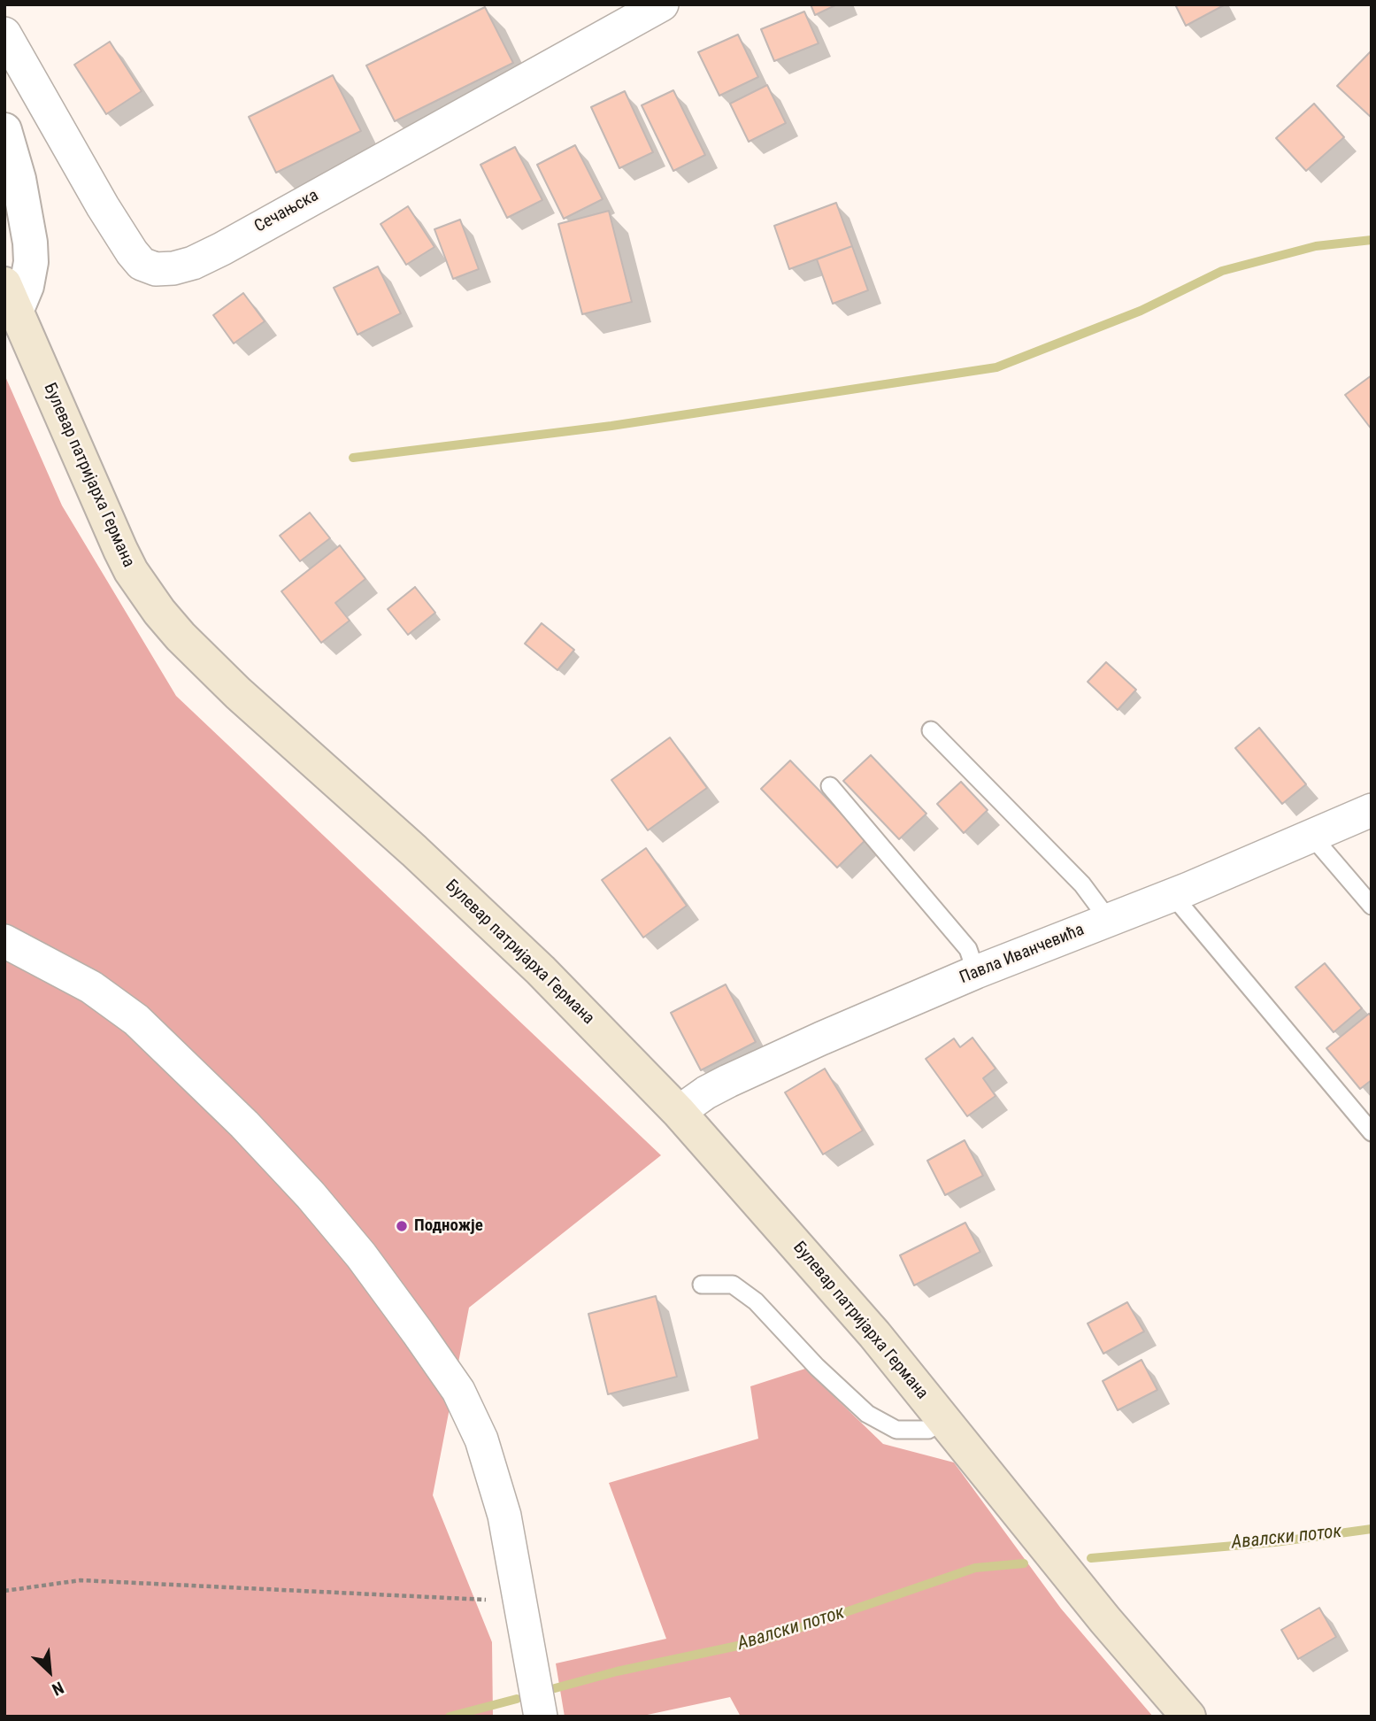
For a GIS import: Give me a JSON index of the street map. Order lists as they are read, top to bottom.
{
  "streets": {
    "main road": ["Булевар патријарха Германа"],
    "street": ["Сечањска", "Павла Иванчевића"]
  },
  "crossings": [
    ["Булевар патријарха Германа", "Павла Иванчевића"]
  ],
  "water": ["Авалски поток"],
  "places": ["Подножје"],
  "north": "bottom right"
}
